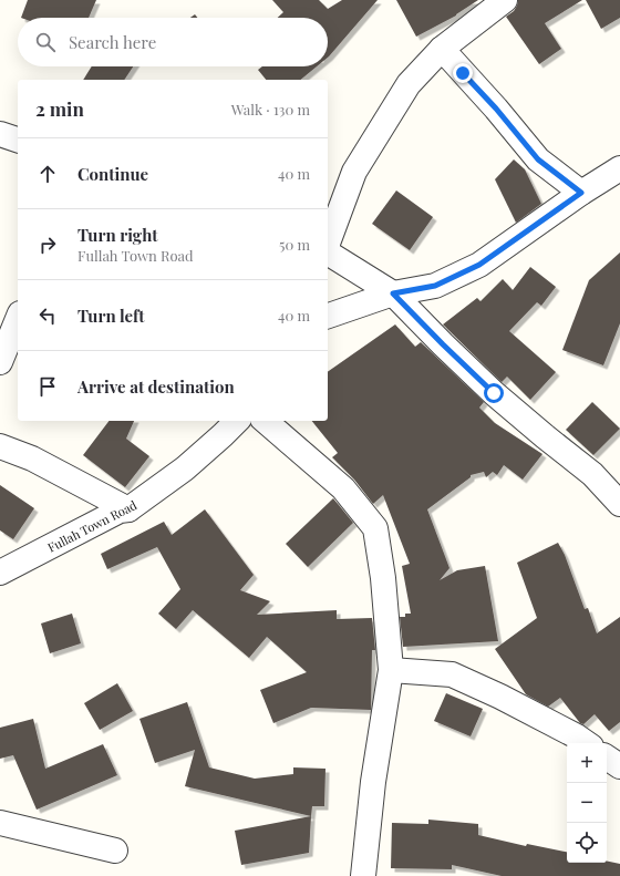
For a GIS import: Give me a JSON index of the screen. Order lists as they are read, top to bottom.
{
  "streets": {
    "street": ["Fullah Town Road"]
  },
  "page": {
    "search": "Search here",
    "heading": ["2 min", "Walk · 130 m"],
    "list": [
      ["Continue", "40 m"],
      ["Turn right", "Fullah Town Road", "50 m"],
      ["Turn left", "40 m"],
      "Arrive at destination"
    ],
    "map_buttons": ["+", "−"]
  }
}
